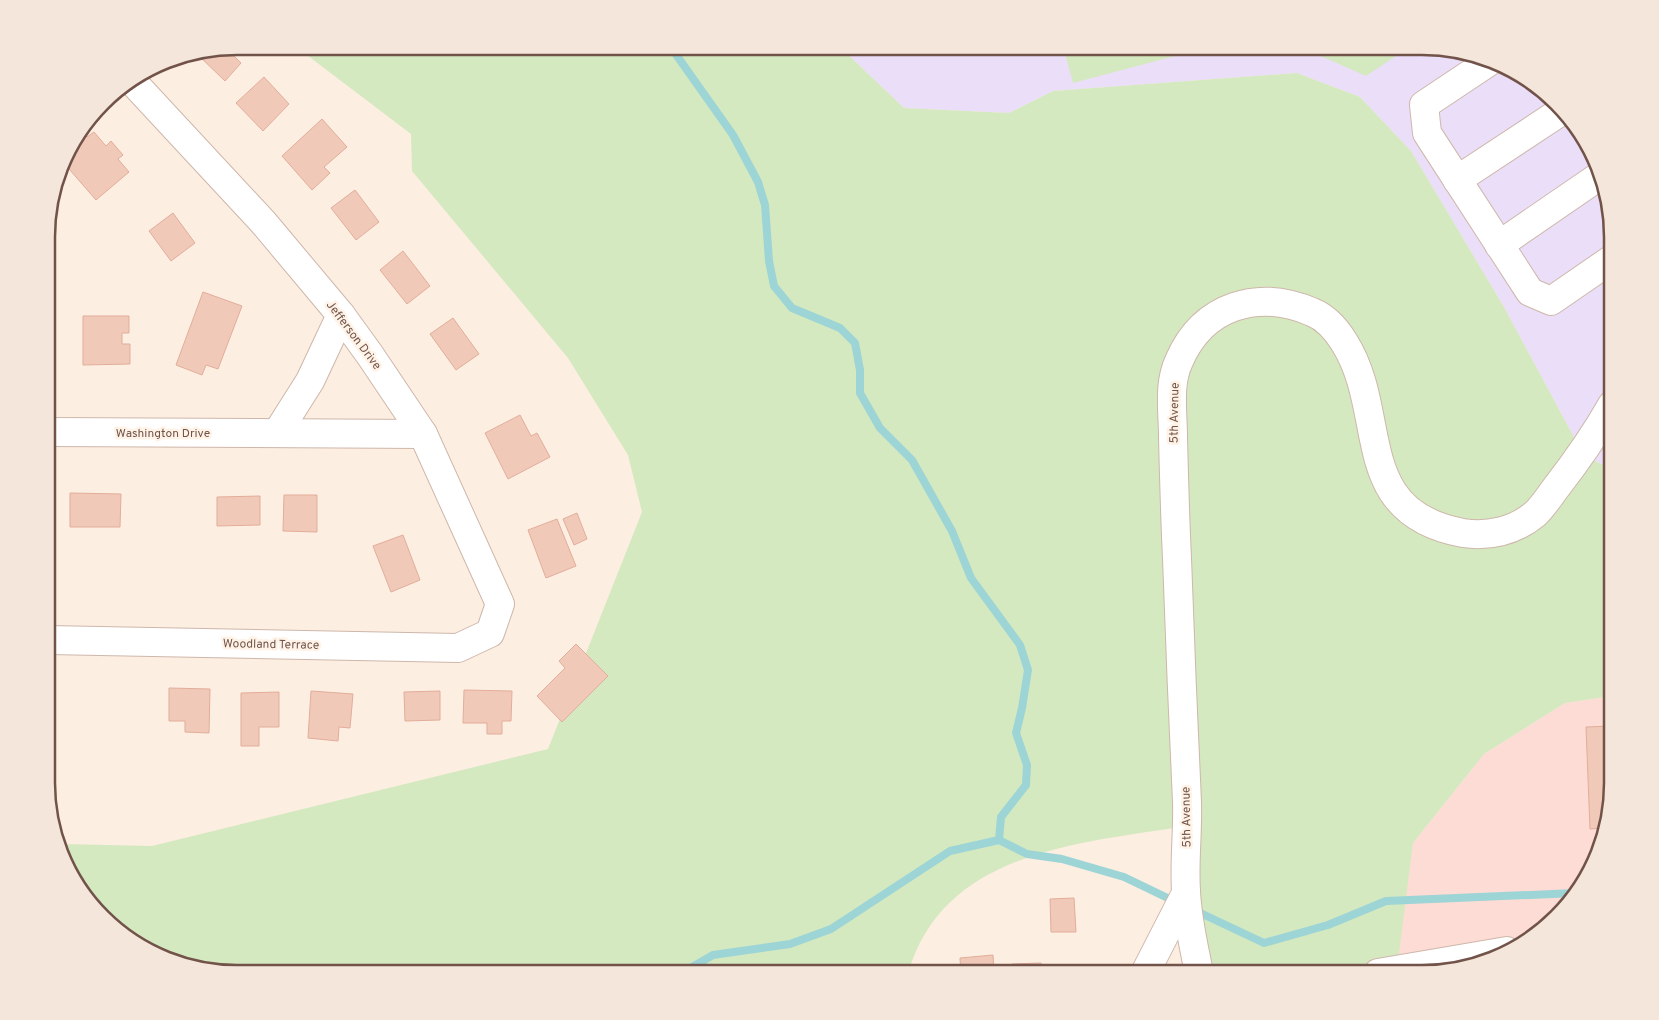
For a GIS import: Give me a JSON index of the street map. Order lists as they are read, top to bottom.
{
  "streets": {
    "street": [
      "Jefferson Drive",
      "5th Avenue",
      "Washington Drive",
      "Woodland Terrace"
    ]
  },
  "crossings": [
    ["Jefferson Drive", "Washington Drive"],
    ["Jefferson Drive", "Woodland Terrace"]
  ]
}
